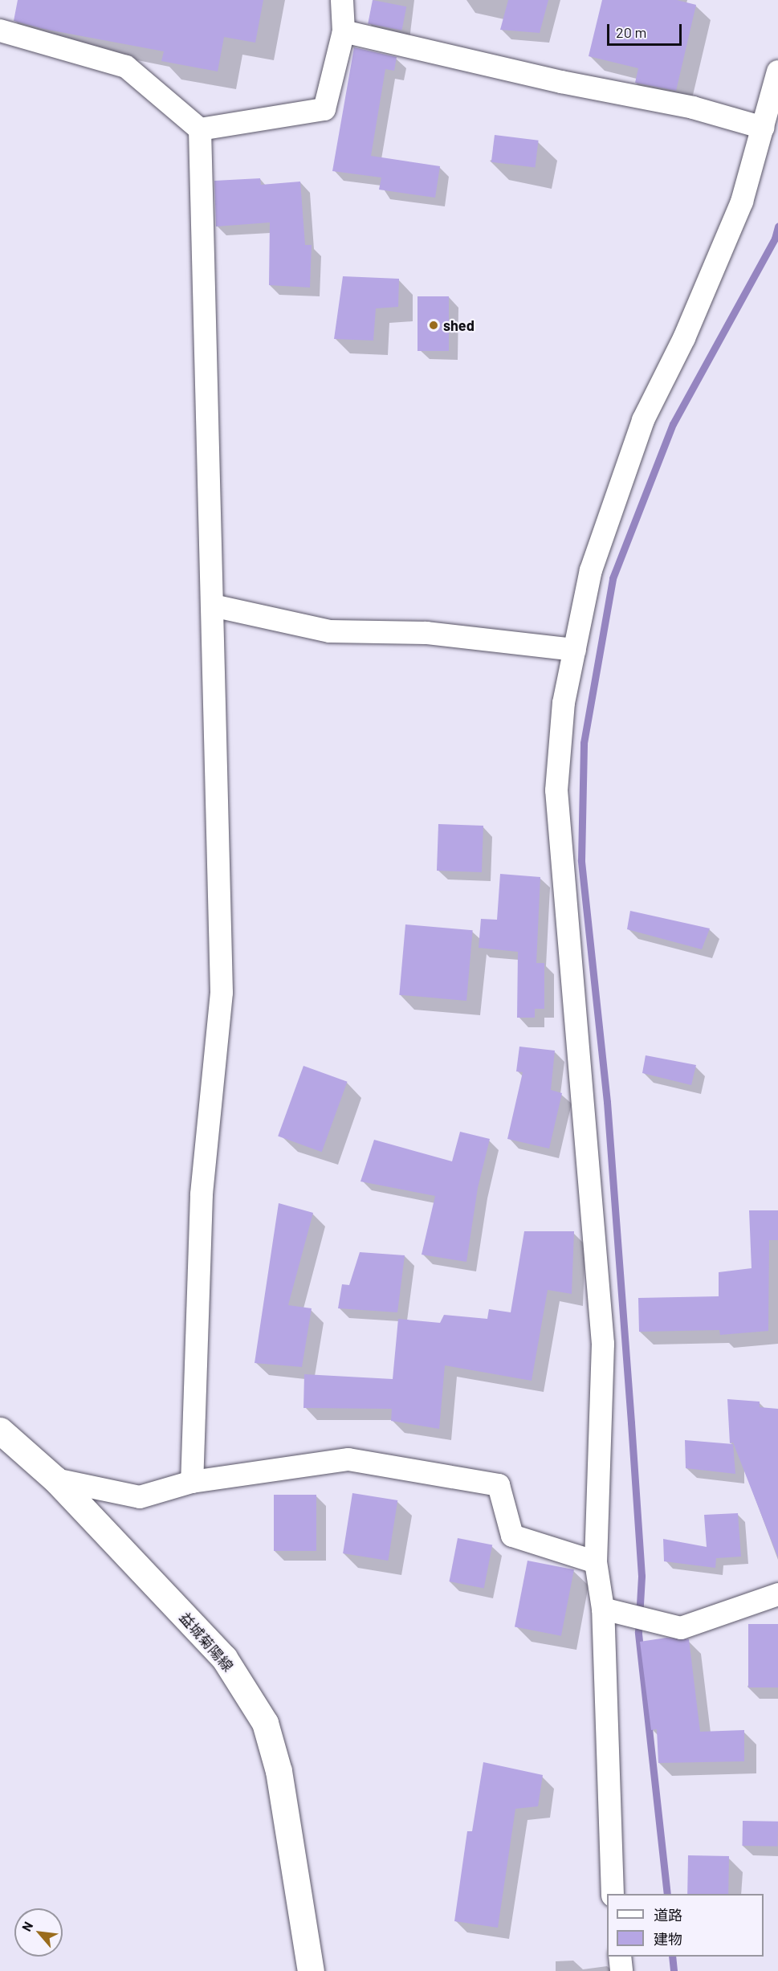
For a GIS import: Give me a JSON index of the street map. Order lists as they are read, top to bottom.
{
  "streets": {
    "main road": ["益城菊陽線"]
  },
  "places": ["shed"],
  "legend": ["道路", "建物"],
  "scale_bar": "20 m",
  "north": "top left"
}
